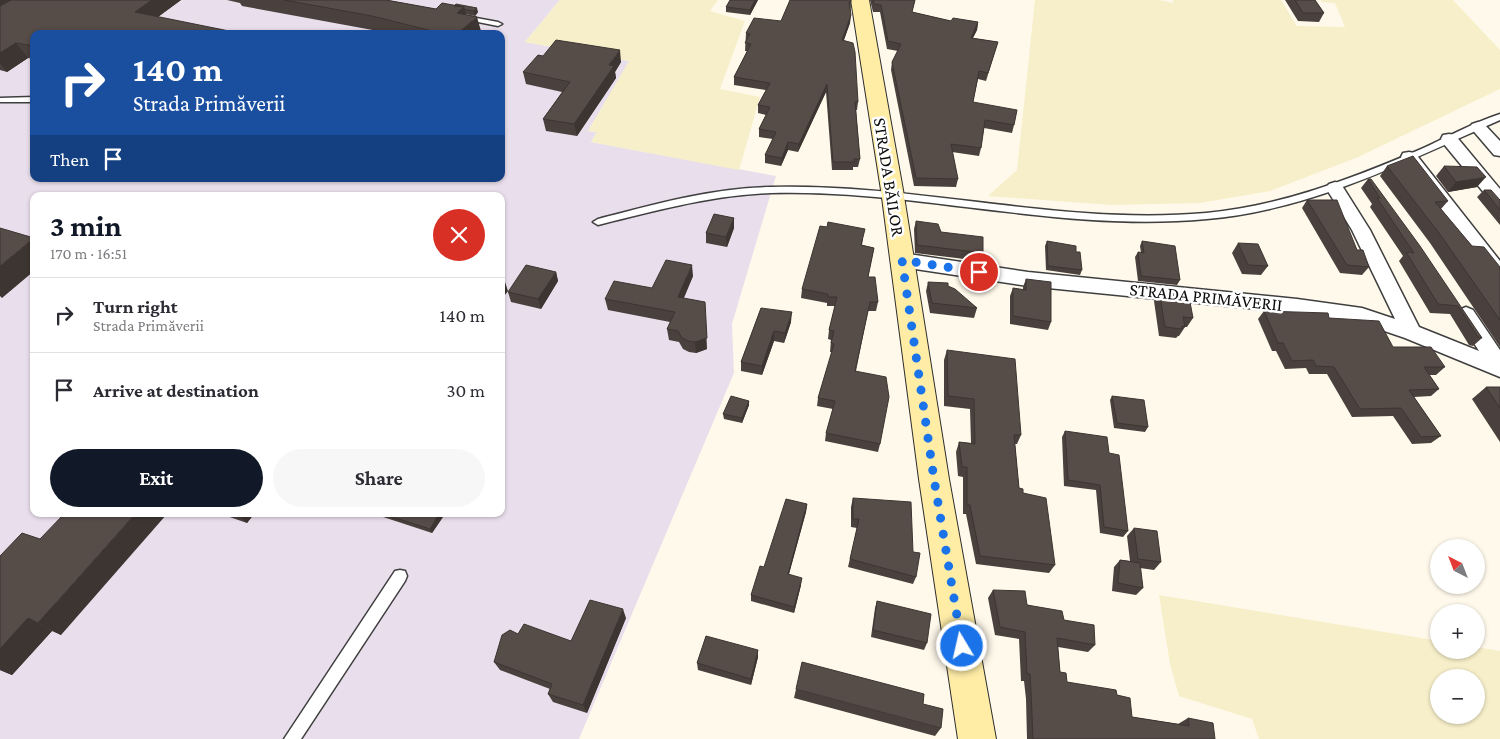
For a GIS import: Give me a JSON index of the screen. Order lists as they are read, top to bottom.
{
  "streets": {
    "street": ["STRADA BĂILOR", "STRADA PRIMĂVERII"]
  },
  "crossings": [
    ["STRADA BĂILOR", "STRADA PRIMĂVERII"]
  ],
  "north": "top left",
  "page": {
    "turn": ["140 m", "Strada Primăverii"],
    "then": "Then",
    "heading": ["3 min", "170 m · 16:51"],
    "list": [
      {
        "name": "Turn right",
        "note": "Strada Primăverii",
        "value": "140 m"
      },
      {
        "name": "Arrive at destination",
        "value": "30 m"
      }
    ],
    "buttons": ["Exit", "Share"],
    "map_buttons": ["+", "−"]
  }
}
